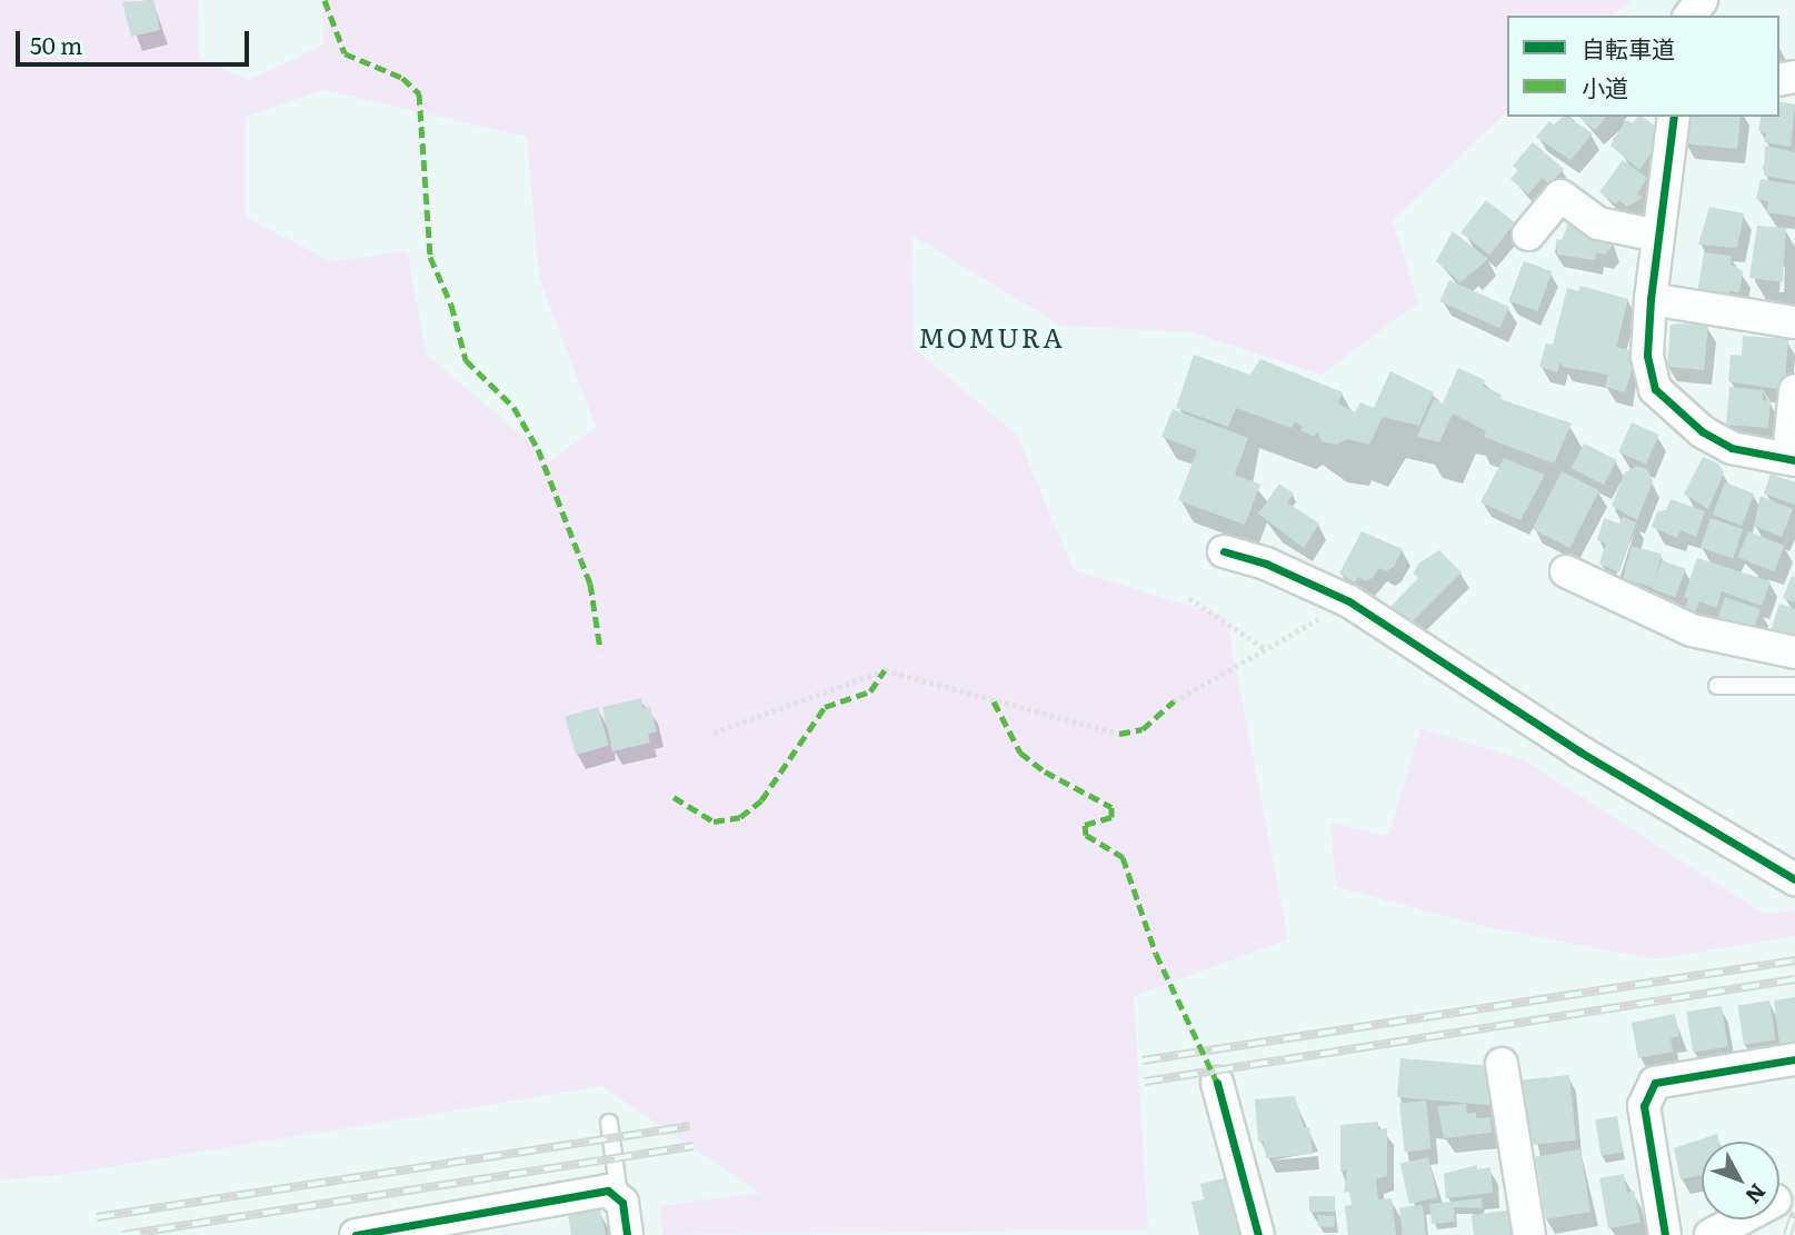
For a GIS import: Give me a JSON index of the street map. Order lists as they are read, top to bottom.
{
  "districts": ["MOMURA"],
  "legend": ["自転車道", "小道"],
  "scale_bar": "50 m",
  "north": "bottom right"
}
